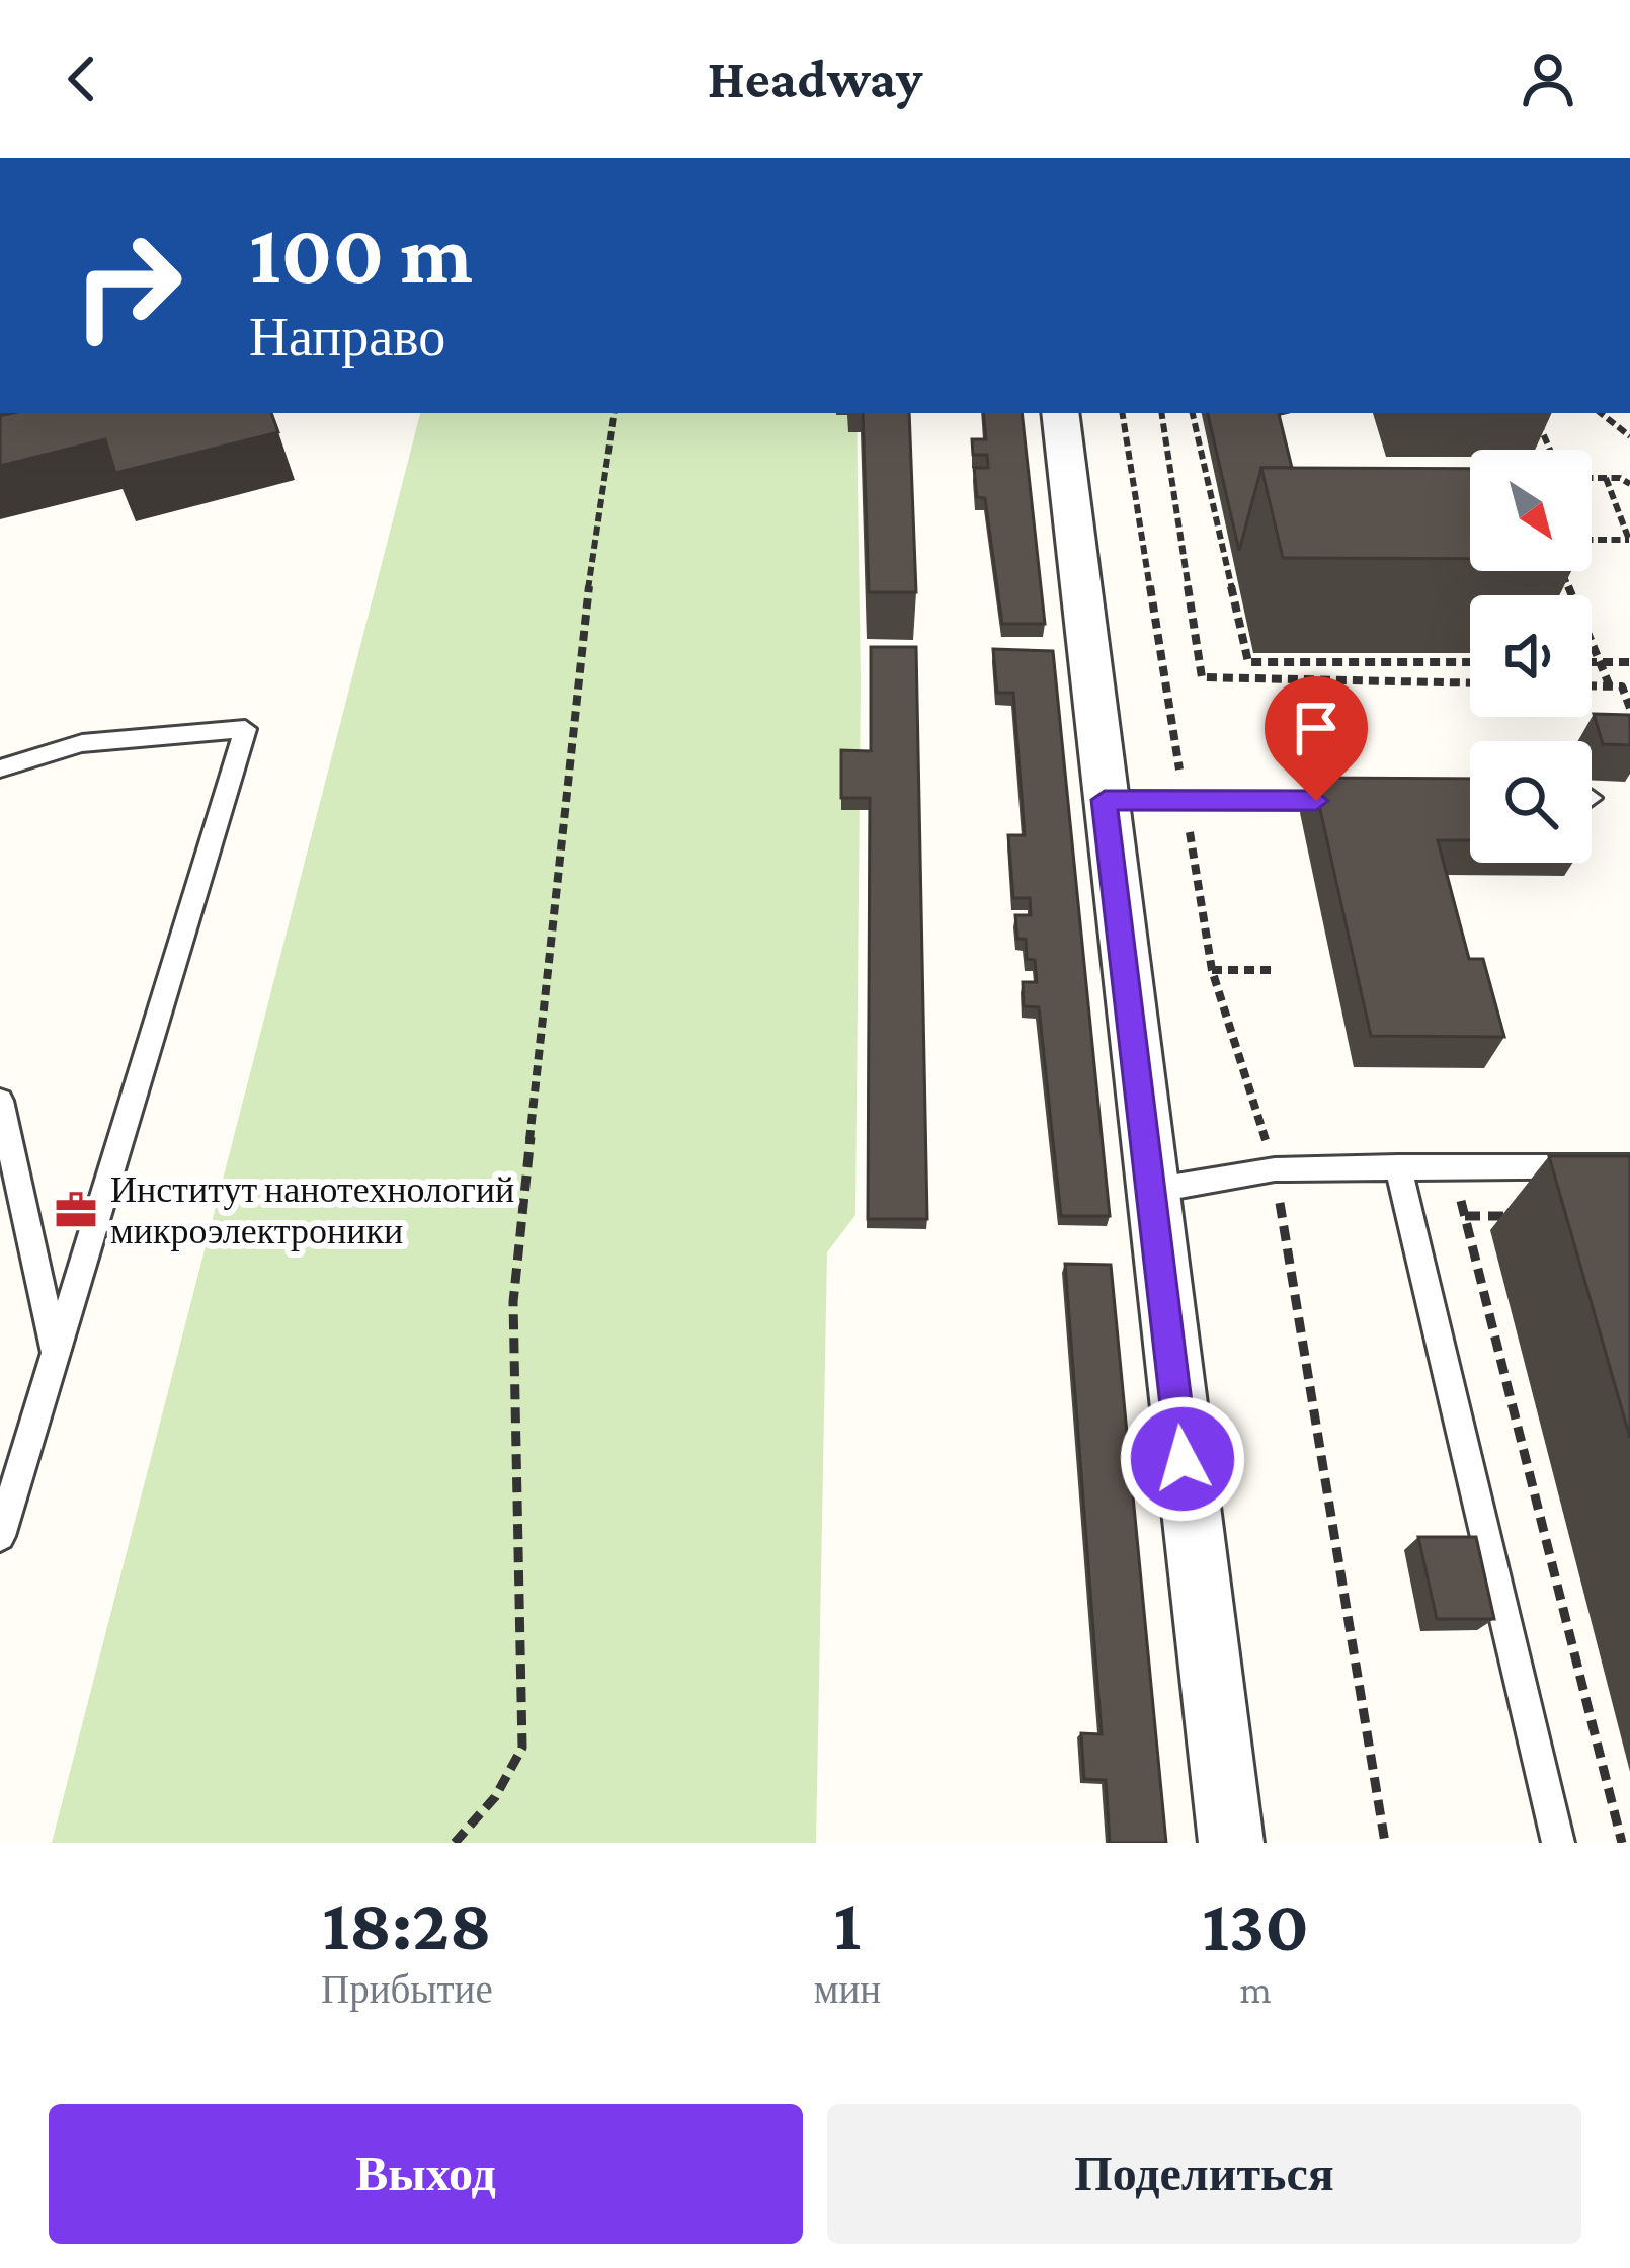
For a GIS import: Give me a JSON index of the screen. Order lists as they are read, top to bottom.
{
  "places": {
    "office": ["Институт нанотехнологий микроэлектроники"]
  },
  "north": "bottom right",
  "page": {
    "header": "Headway",
    "turn": ["100 m", "Направо"],
    "eta": [
      "18:28",
      "Прибытие",
      "1",
      "мин",
      "130",
      "m"
    ],
    "buttons": ["Выход", "Поделиться"]
  }
}
